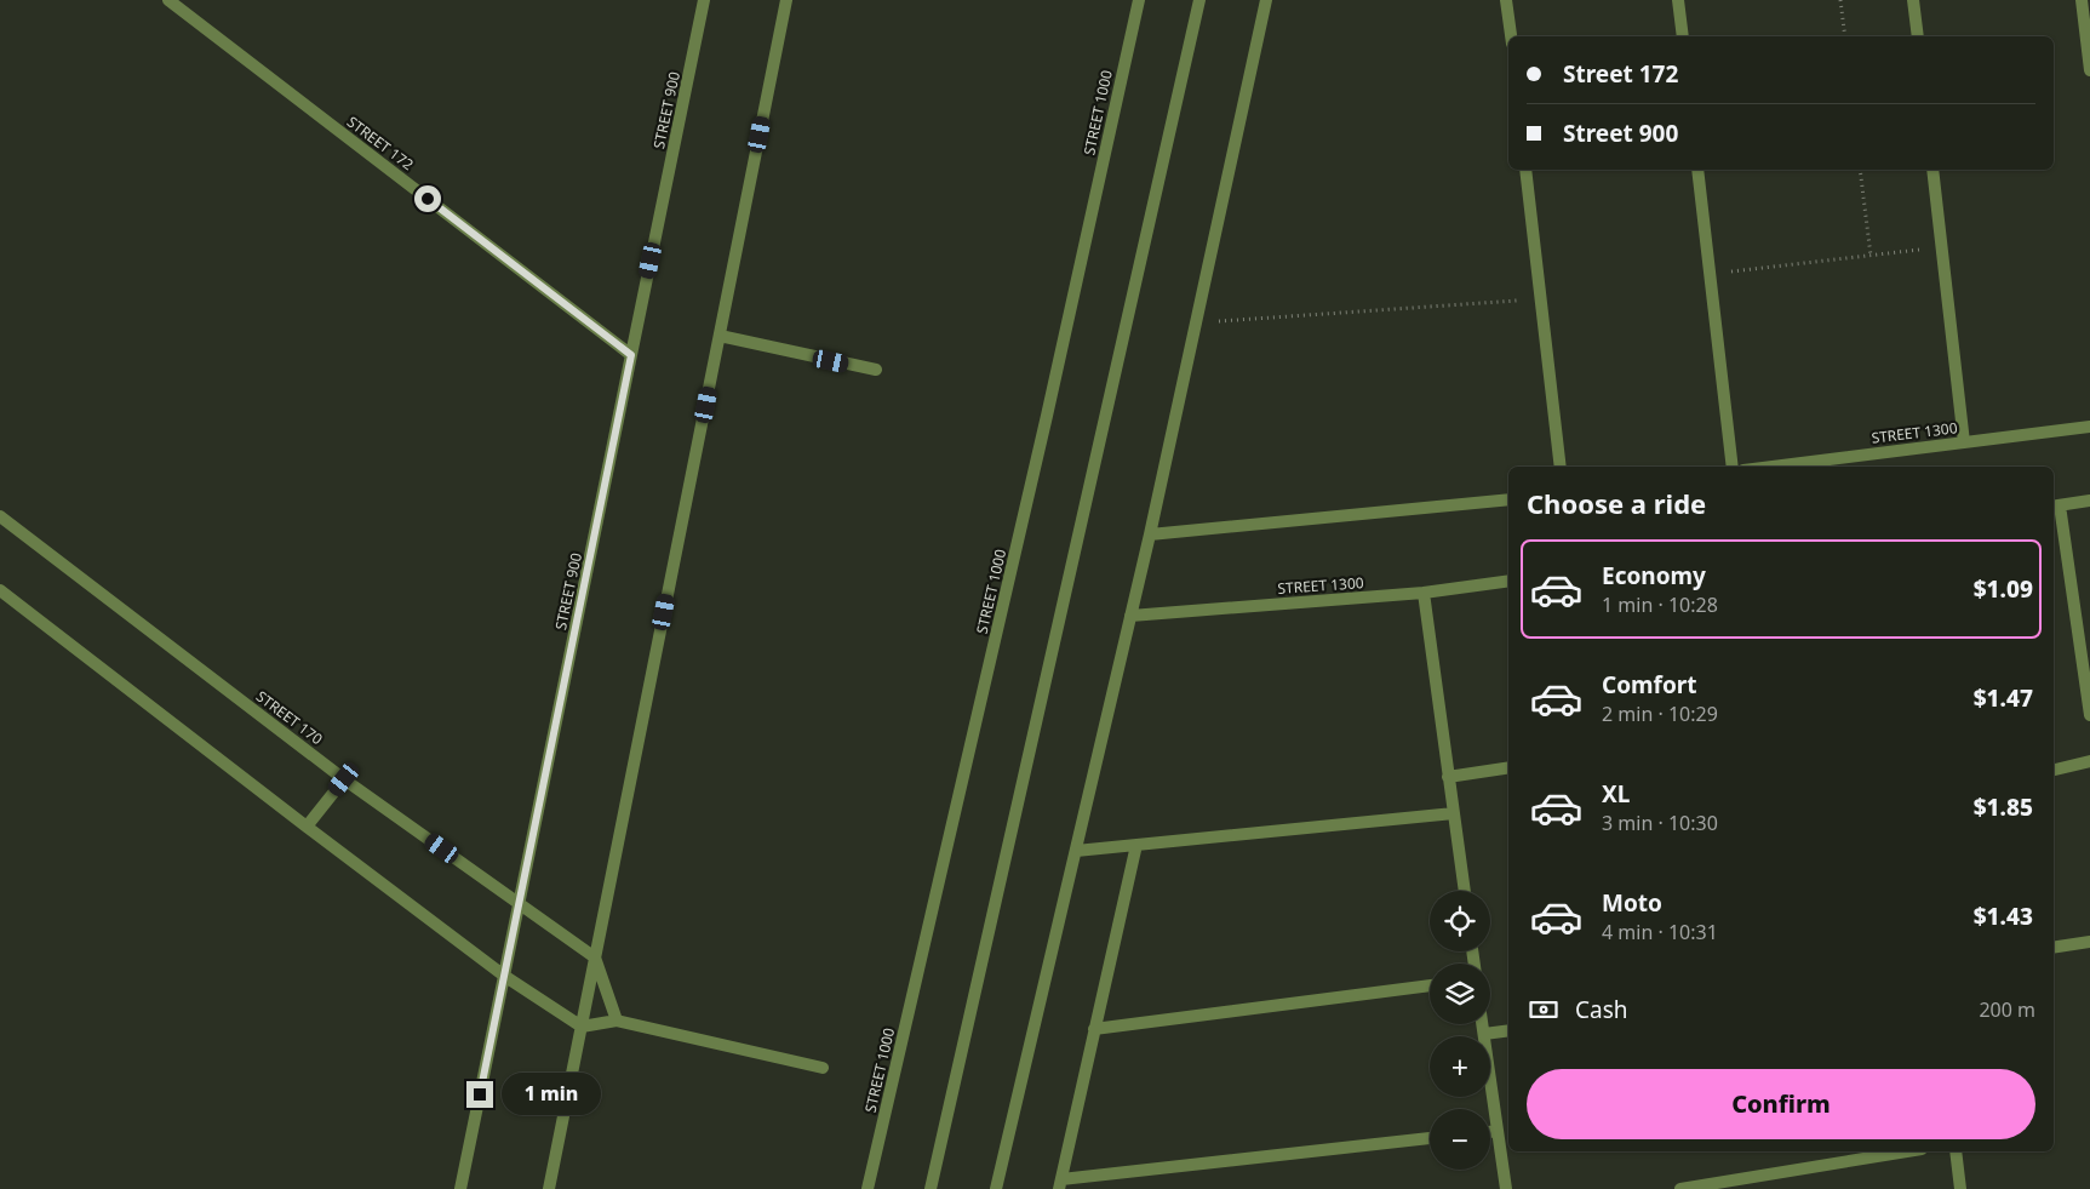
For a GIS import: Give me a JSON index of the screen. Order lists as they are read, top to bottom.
{
  "streets": {
    "street": [
      "STREET 900",
      "STREET 1000",
      "STREET 172",
      "STREET 1300",
      "STREET 170"
    ]
  },
  "crossings": [
    ["STREET 900", "STREET 172"],
    ["STREET 900", "STREET 170"]
  ],
  "page": {
    "banner": ["Street 172", "Street 900"],
    "heading": "Choose a ride",
    "list": [
      {
        "name": "Economy",
        "note": "1 min · 10:28",
        "value": "$1.09"
      },
      {
        "name": "Comfort",
        "note": "2 min · 10:29",
        "value": "$1.47"
      },
      {
        "name": "XL",
        "note": "3 min · 10:30",
        "value": "$1.85"
      },
      {
        "name": "Moto",
        "note": "4 min · 10:31",
        "value": "$1.43"
      }
    ],
    "map_buttons": ["+", "−"],
    "pay": ["Cash", "200 m"],
    "buttons": "Confirm",
    "bubble": "1 min"
  }
}
